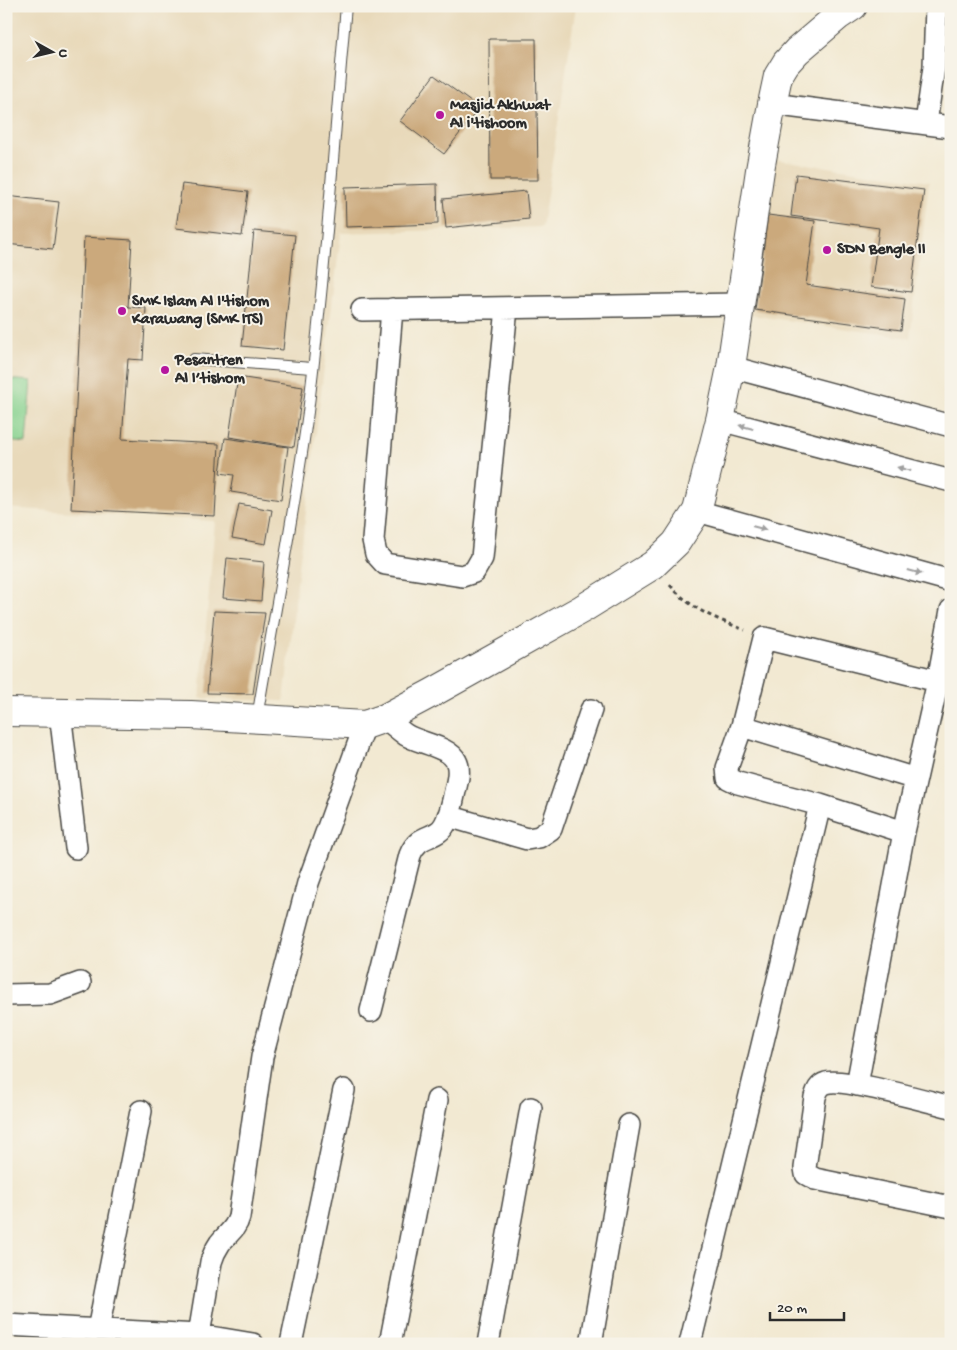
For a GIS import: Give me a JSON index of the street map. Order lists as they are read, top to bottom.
{
  "places": [
    "Masjid Akhwat Al i'tishoom",
    "SDN Bengle II",
    "SMK Islam Al I'tishom Karawang (SMK ITS)",
    "Pesantren Al I’tishom"
  ],
  "scale_bar": "20 m",
  "north": "right"
}
